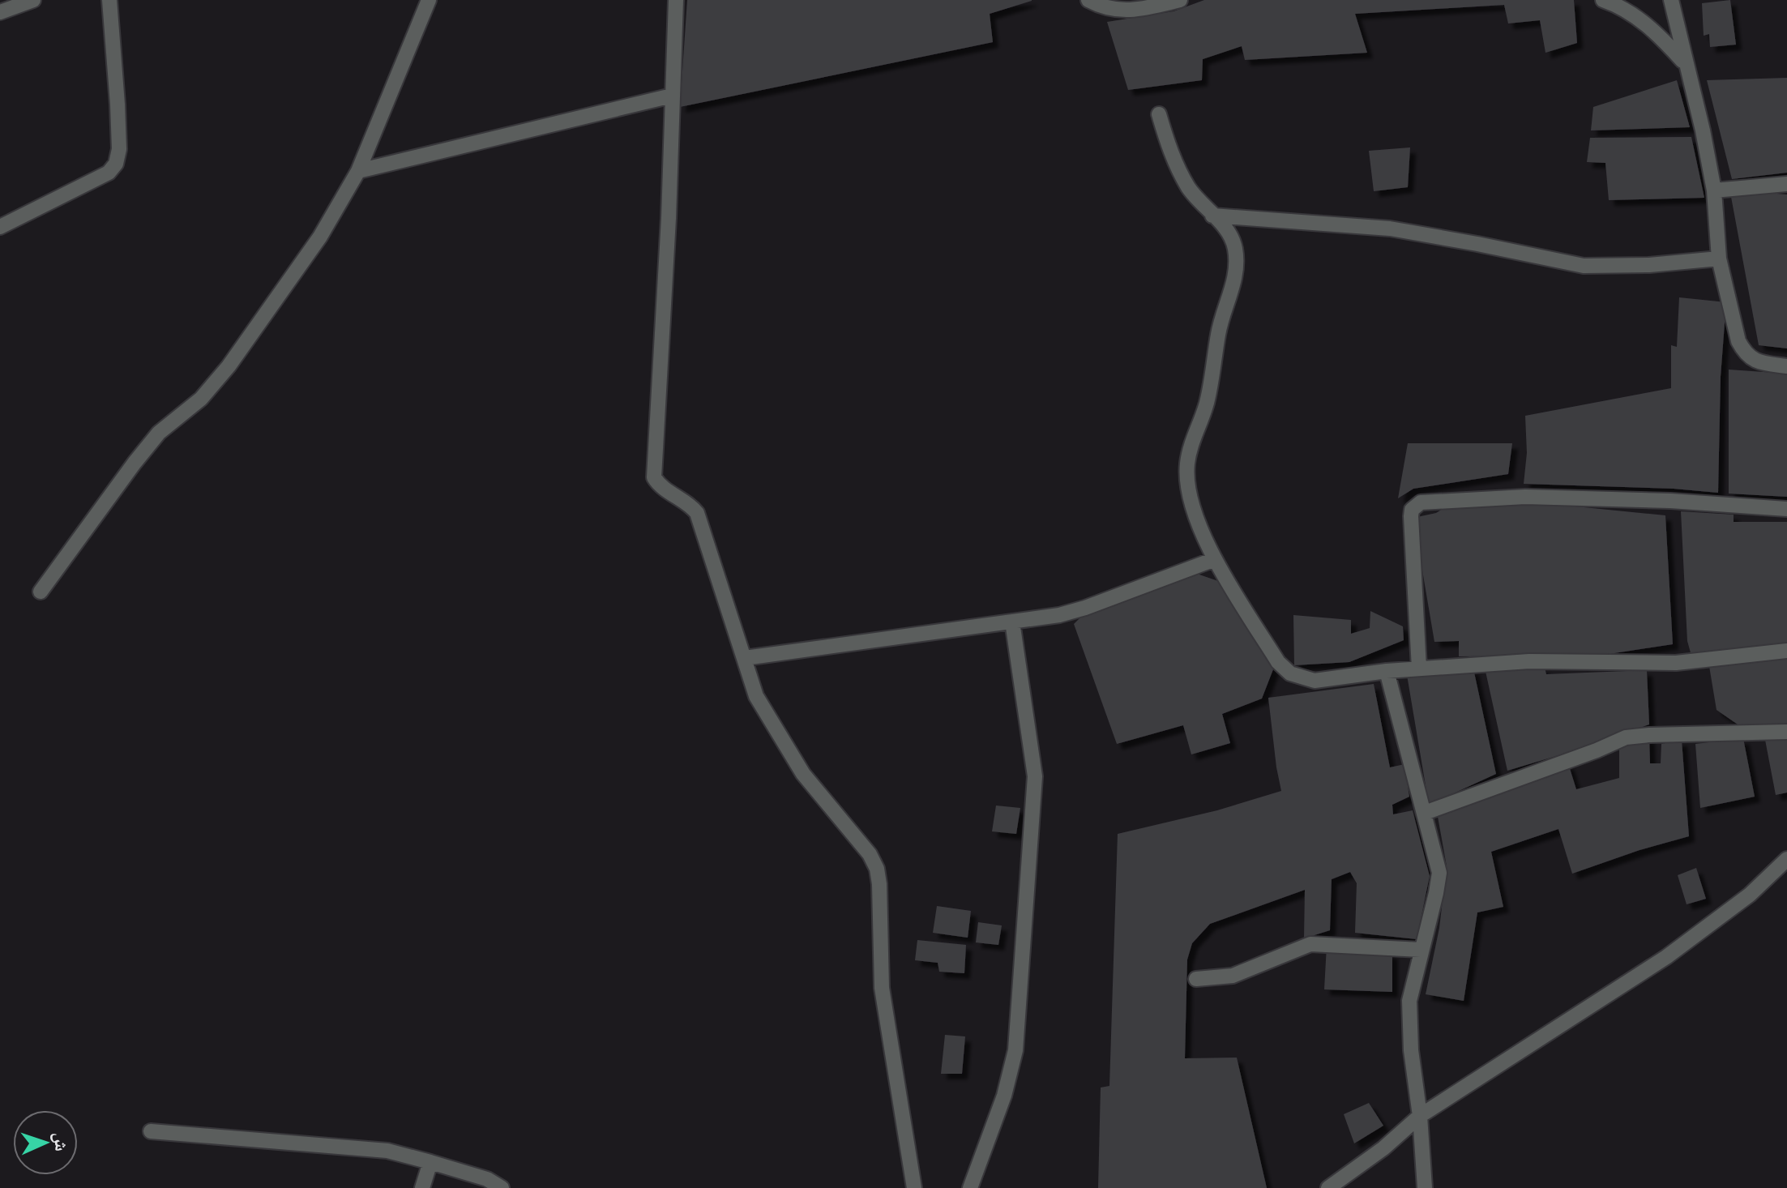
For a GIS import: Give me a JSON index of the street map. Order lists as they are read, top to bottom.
{
  "north": "right"
}
